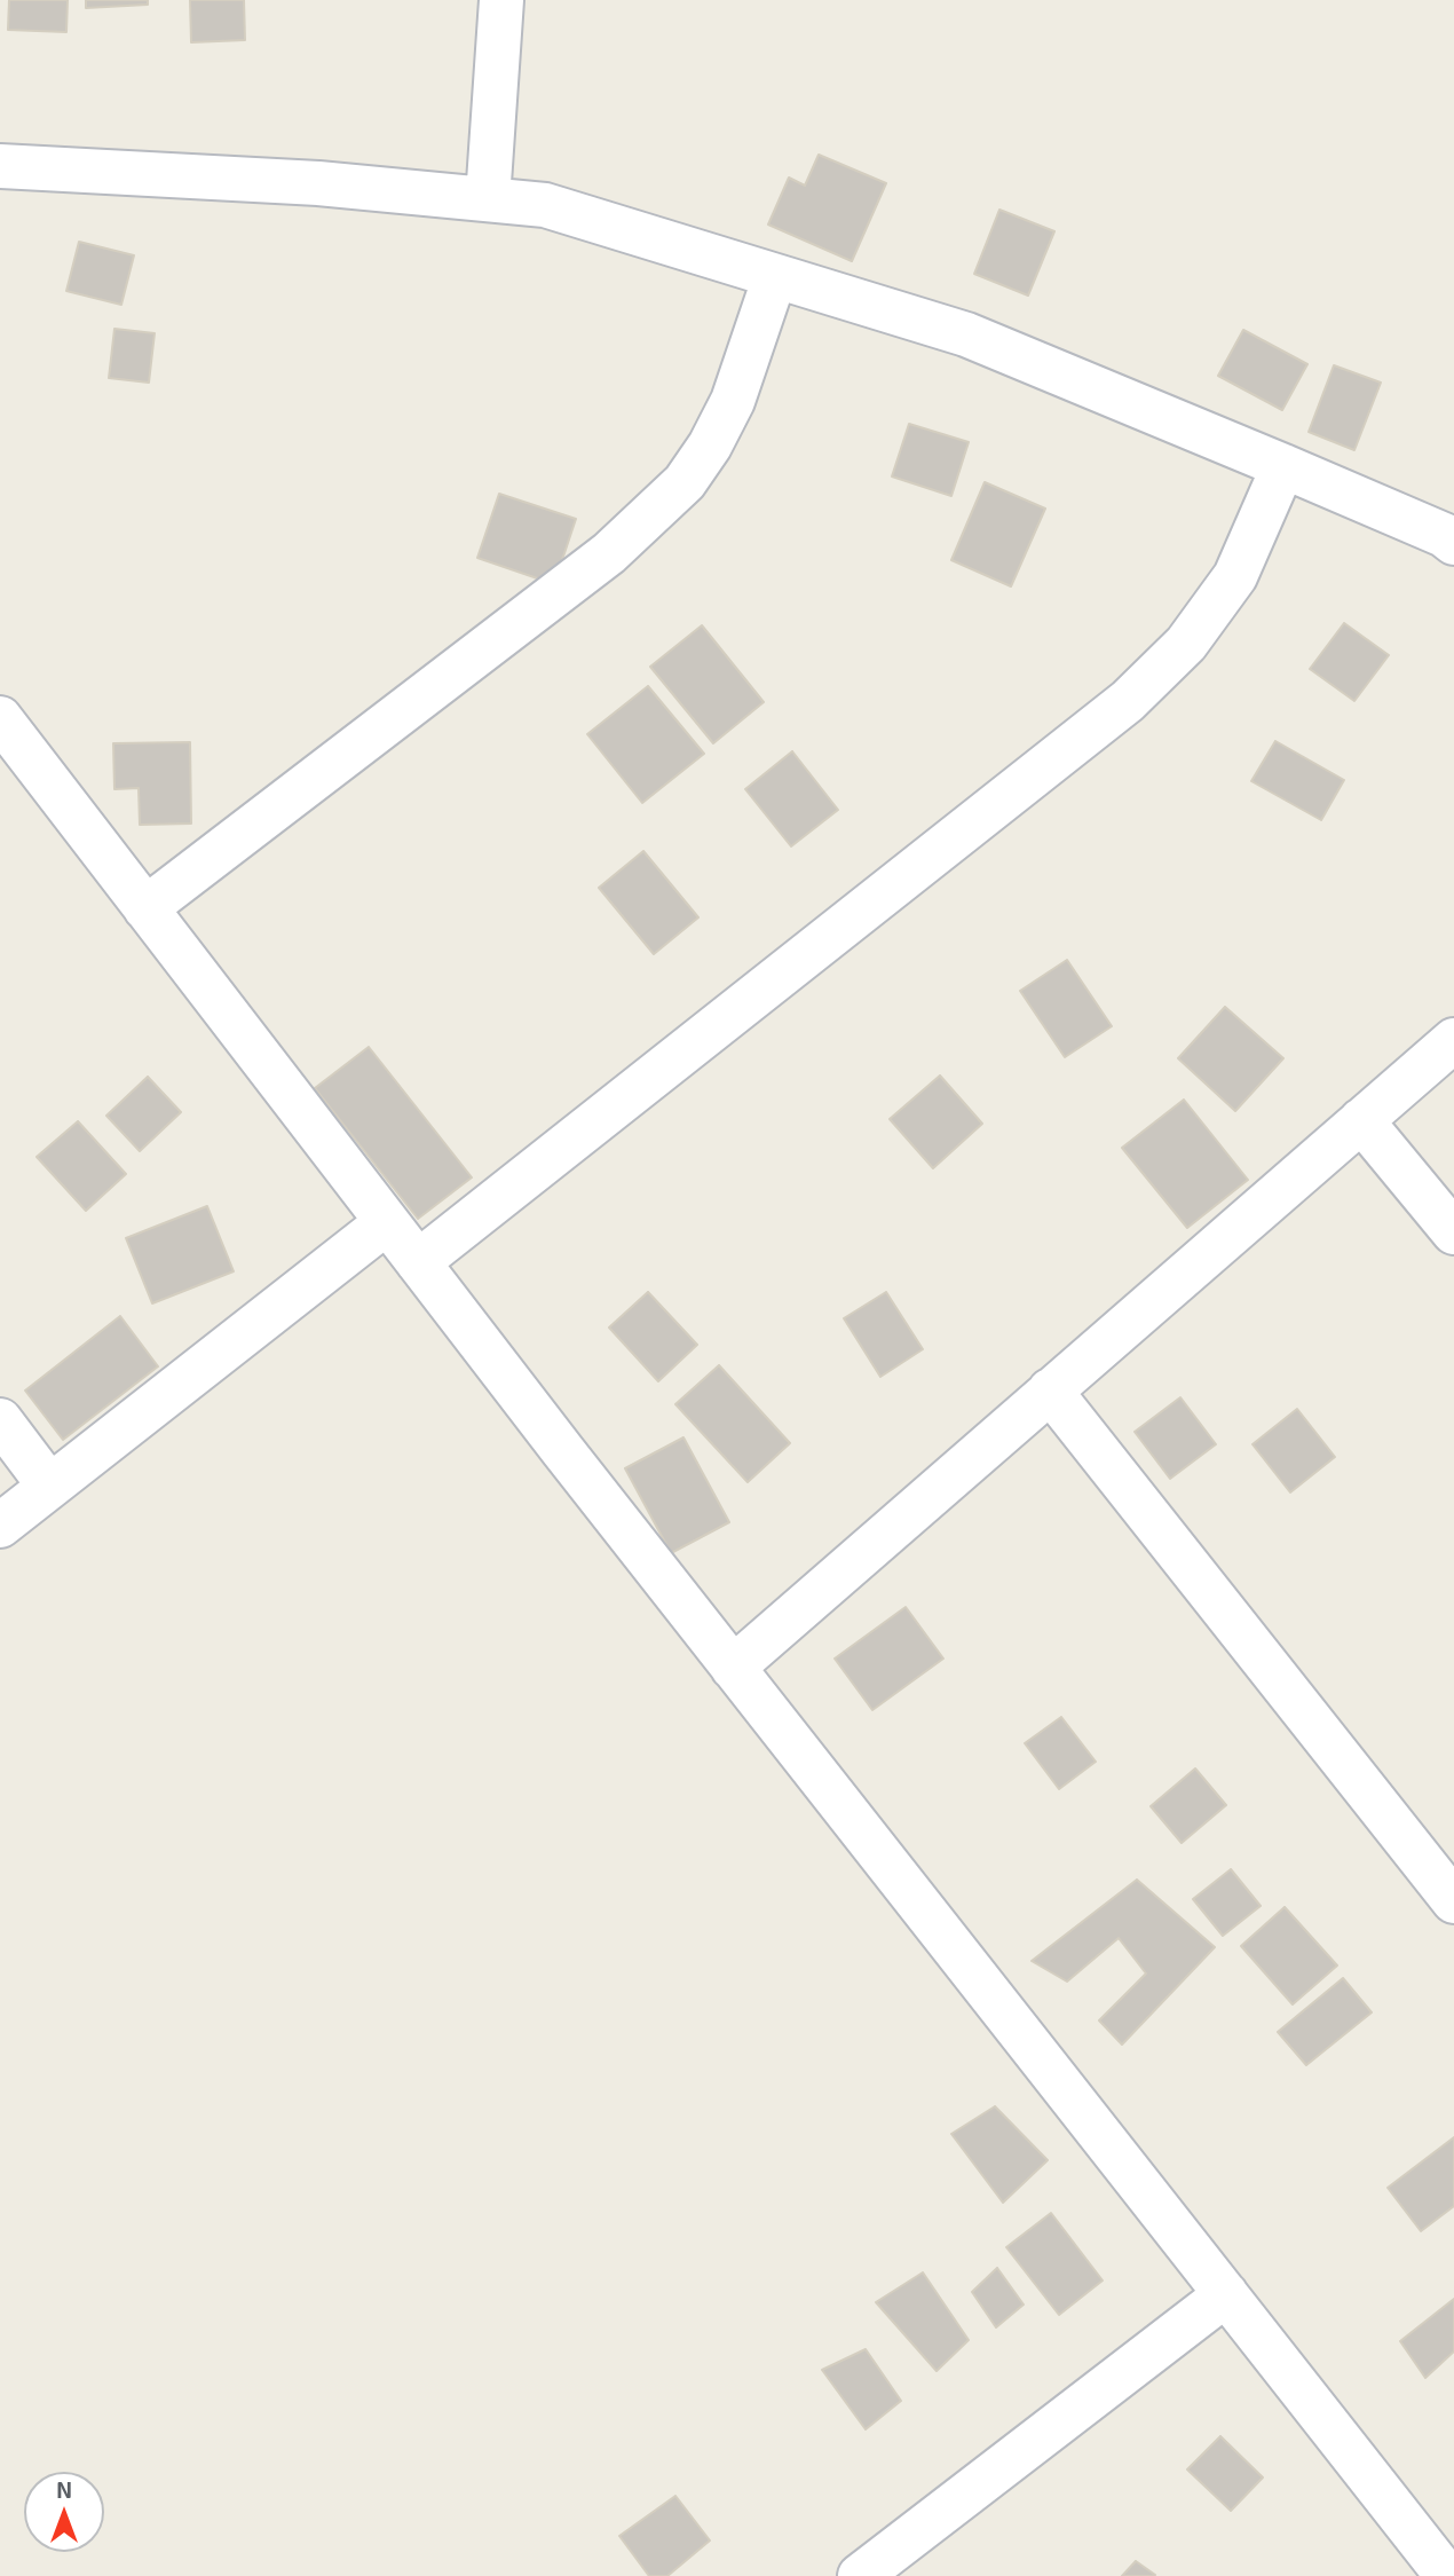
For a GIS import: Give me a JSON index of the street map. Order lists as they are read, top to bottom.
{
  "north": "top"
}
